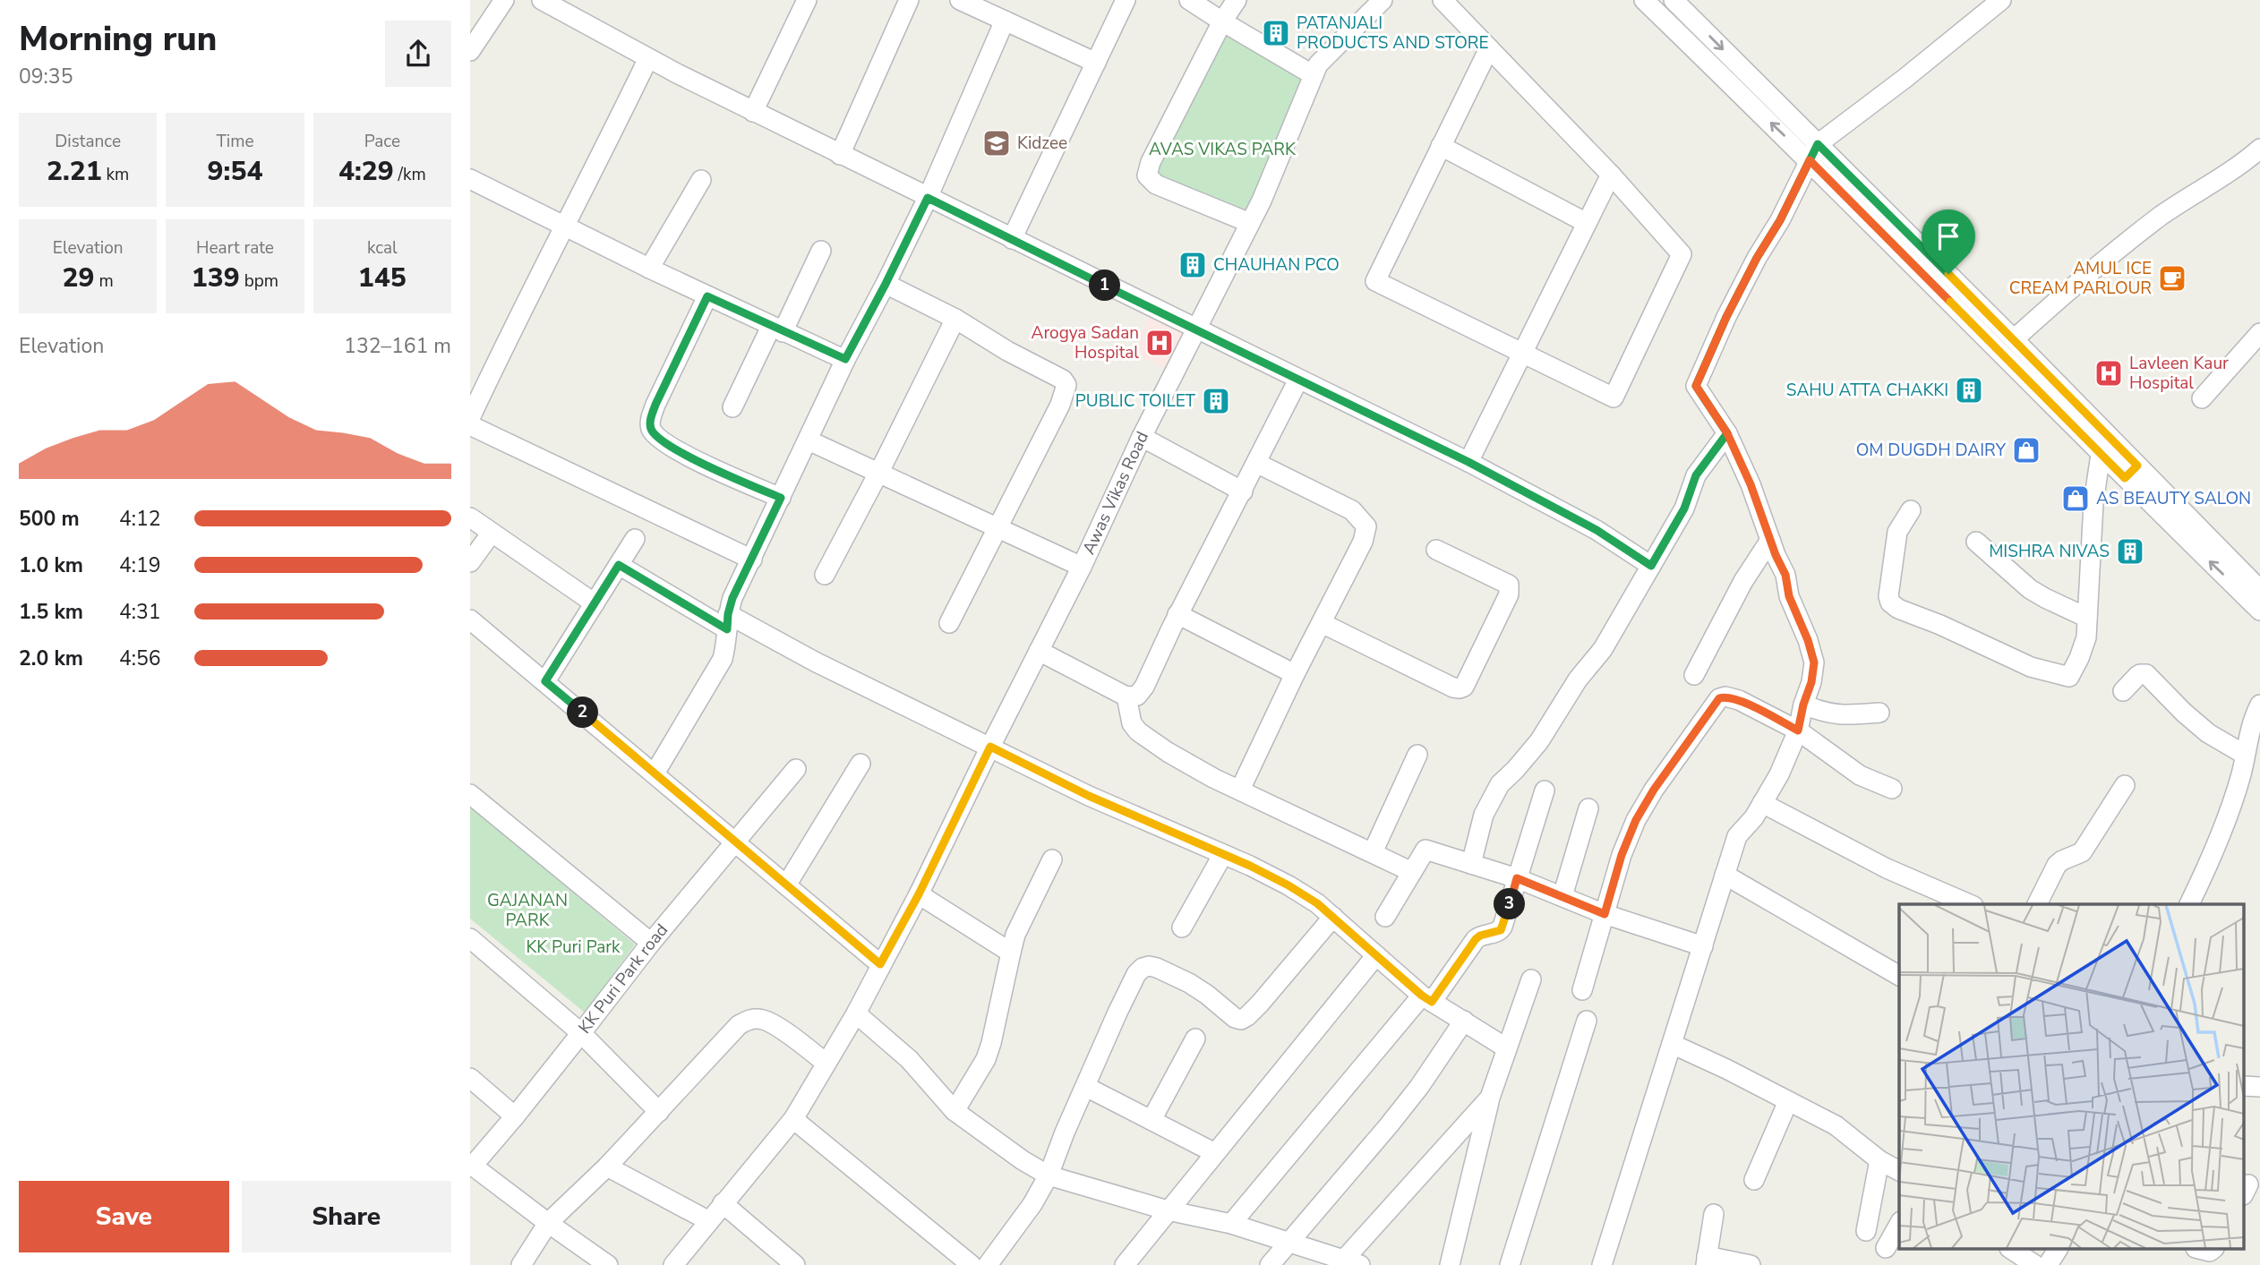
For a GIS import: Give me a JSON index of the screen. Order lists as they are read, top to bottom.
{
  "streets": {
    "street": ["Awas Vikas Road", "KK Puri Park road"]
  },
  "parks": ["AVAS VIKAS PARK", "GAJANAN PARK", "KK Puri Park"],
  "places": {
    "building": [
      "PATANJALI PRODUCTS AND STORE",
      "CHAUHAN PCO",
      "SAHU ATTA CHAKKI",
      "PUBLIC TOILET",
      "MISHRA NIVAS"
    ],
    "school or university": ["Kidzee"],
    "cafe": ["AMUL ICE CREAM PARLOUR"],
    "hospital": ["Arogya Sadan Hospital", "Lavleen Kaur Hospital"],
    "shop": ["OM DUGDH DAIRY", "AS BEAUTY SALON"]
  },
  "page": {
    "heading": ["Morning run", "09:35"],
    "stats": [
      ["Distance", "2.21 km"],
      ["Time", "9:54"],
      ["Pace", "4:29 /km"],
      ["Elevation", "29 m"],
      ["Heart rate", "139 bpm"],
      ["kcal", "145"]
    ],
    "pins": ["1", "2", "3"],
    "chart": ["Elevation", "132–161 m"],
    "list": [
      {
        "name": "500 m",
        "note": "4:12"
      },
      {
        "name": "1.0 km",
        "note": "4:19"
      },
      {
        "name": "1.5 km",
        "note": "4:31"
      },
      {
        "name": "2.0 km",
        "note": "4:56"
      }
    ],
    "buttons": ["Save", "Share"]
  }
}
